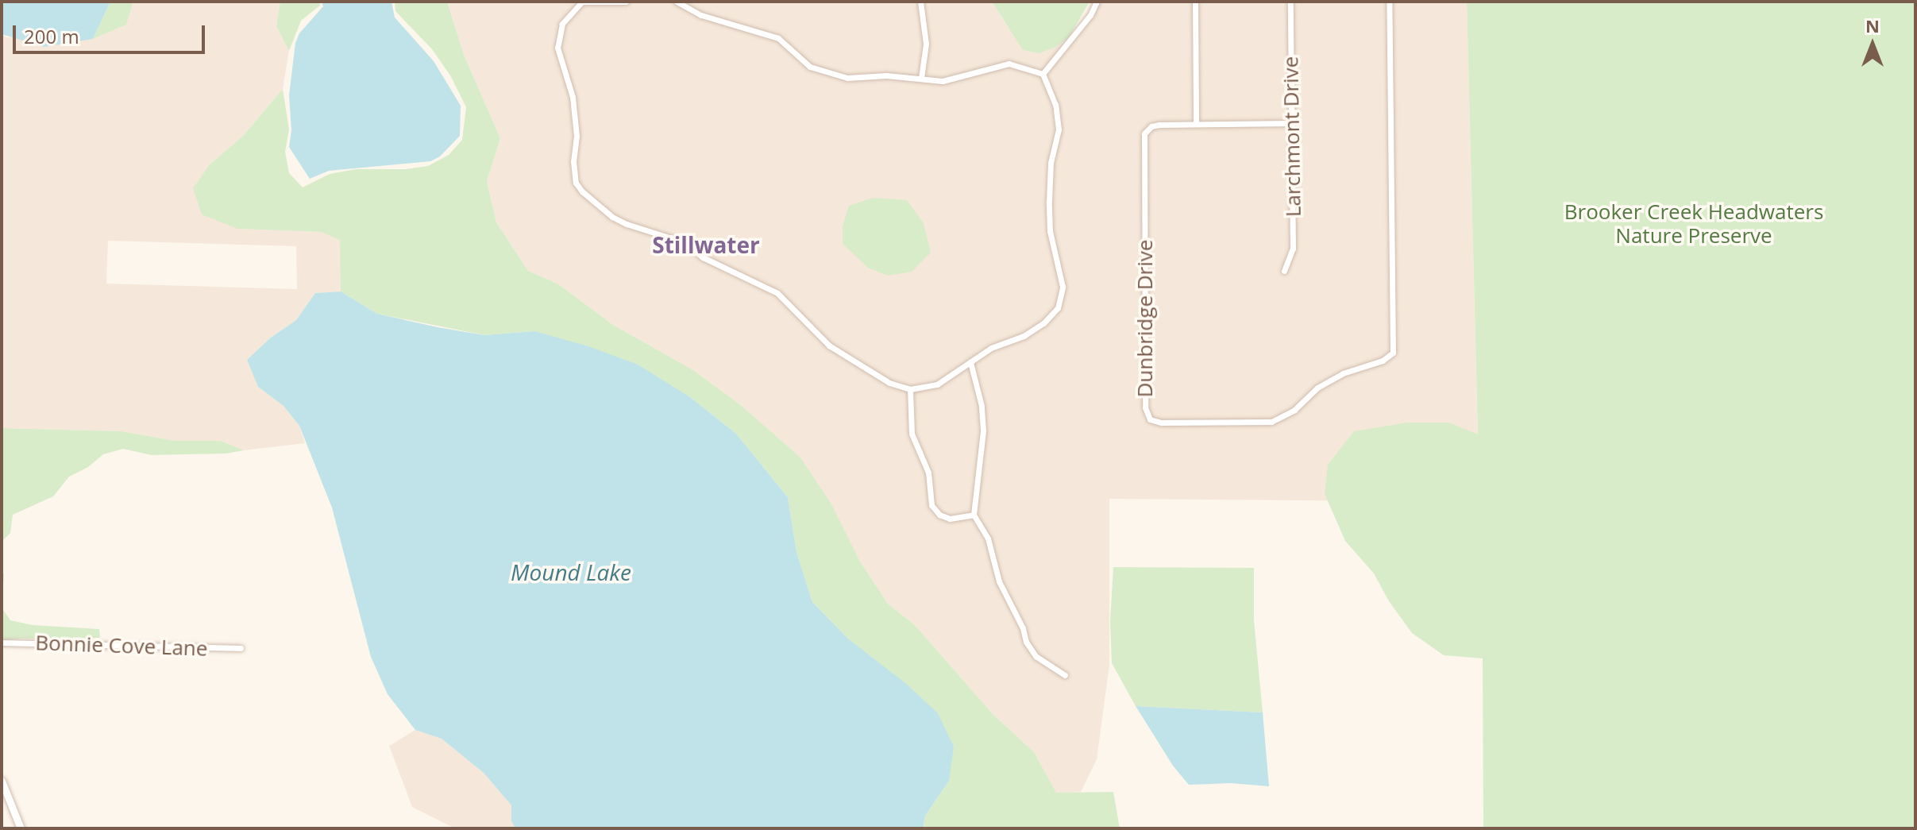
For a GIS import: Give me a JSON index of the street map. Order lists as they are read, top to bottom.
{
  "streets": {
    "street": ["Larchmont Drive", "Dunbridge Drive", "Bonnie Cove Lane"]
  },
  "crossings": [
    ["Larchmont Drive", "Dunbridge Drive"]
  ],
  "districts": ["Stillwater"],
  "water": ["Mound Lake"],
  "parks": ["Brooker Creek Headwaters Nature Preserve"],
  "scale_bar": "200 m",
  "north": "top"
}
